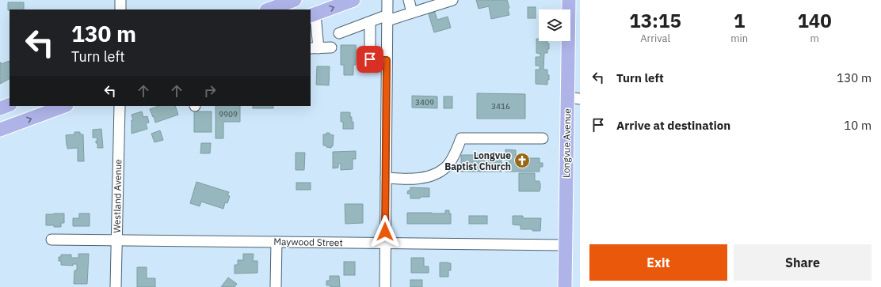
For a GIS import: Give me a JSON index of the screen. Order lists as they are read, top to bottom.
{
  "streets": {
    "main road": ["Longvue Avenue"],
    "street": ["Westland Avenue", "Maywood Street"]
  },
  "crossings": [
    ["Longvue Avenue", "Maywood Street"],
    ["Westland Avenue", "Maywood Street"]
  ],
  "places": {
    "church": ["Longvue Baptist Church"]
  },
  "house_numbers": ["3409", "3416", "9909"],
  "page": {
    "eta": [
      "13:15",
      "Arrival",
      "1",
      "min",
      "140",
      "m"
    ],
    "turn": ["130 m", "Turn left"],
    "list": [
      {
        "name": "Turn left",
        "value": "130 m"
      },
      {
        "name": "Arrive at destination",
        "value": "10 m"
      }
    ],
    "buttons": ["Exit", "Share"]
  }
}
